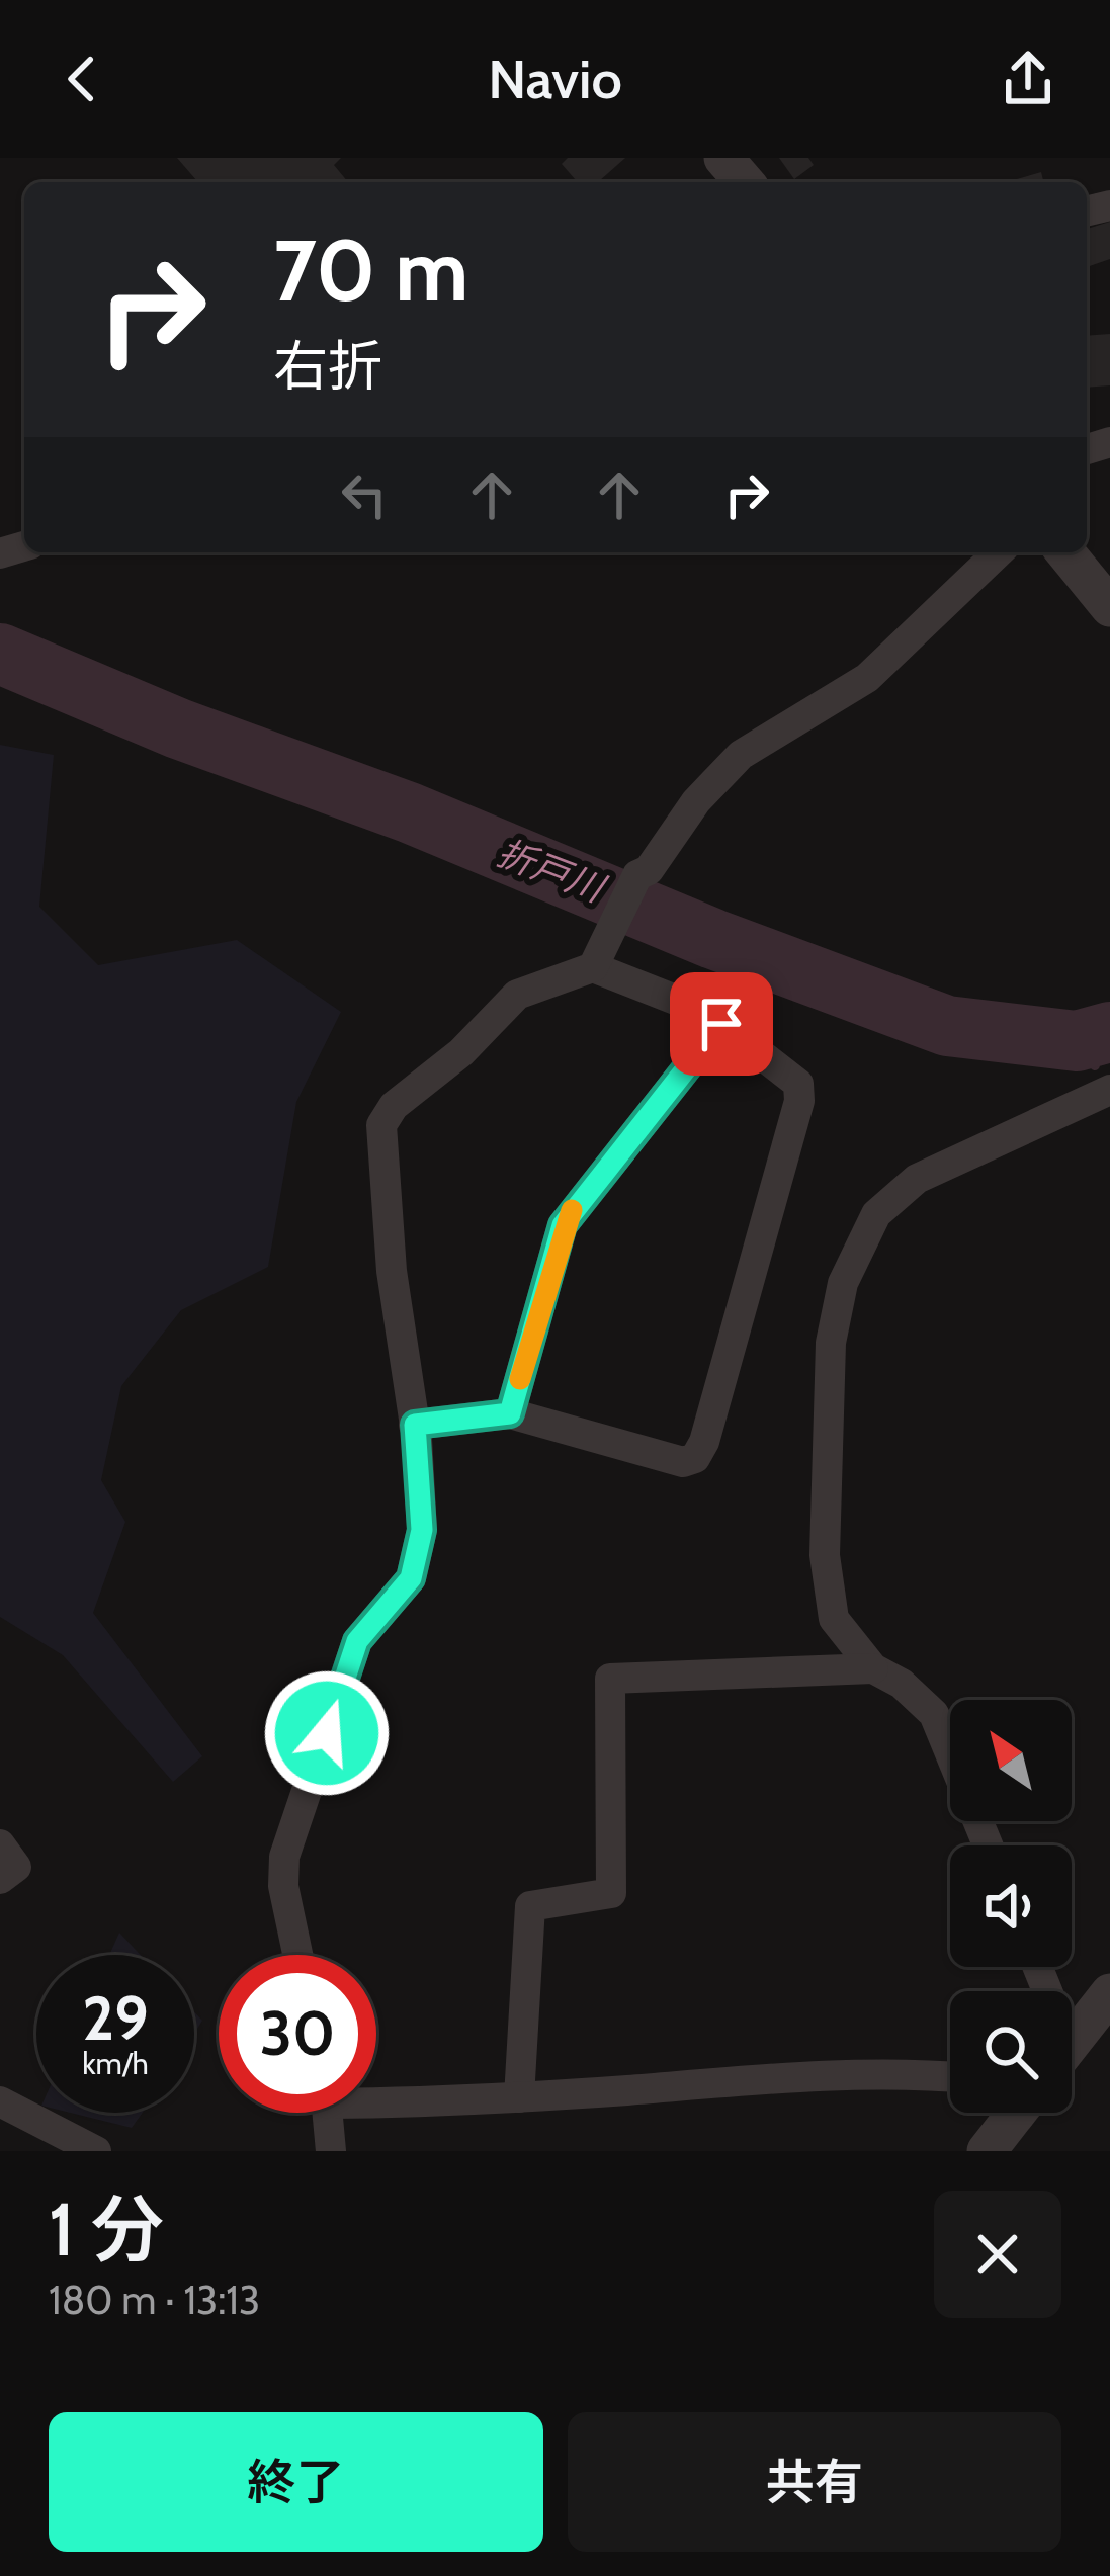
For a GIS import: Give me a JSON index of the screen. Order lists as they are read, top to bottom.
{
  "water": ["折戸川"],
  "north": "top left",
  "page": {
    "header": "Navio",
    "turn": ["70 m", "右折"],
    "speed": "29 km/h",
    "limit": "30",
    "heading": ["1 分", "180 m · 13:13"],
    "buttons": ["終了", "共有"]
  }
}
